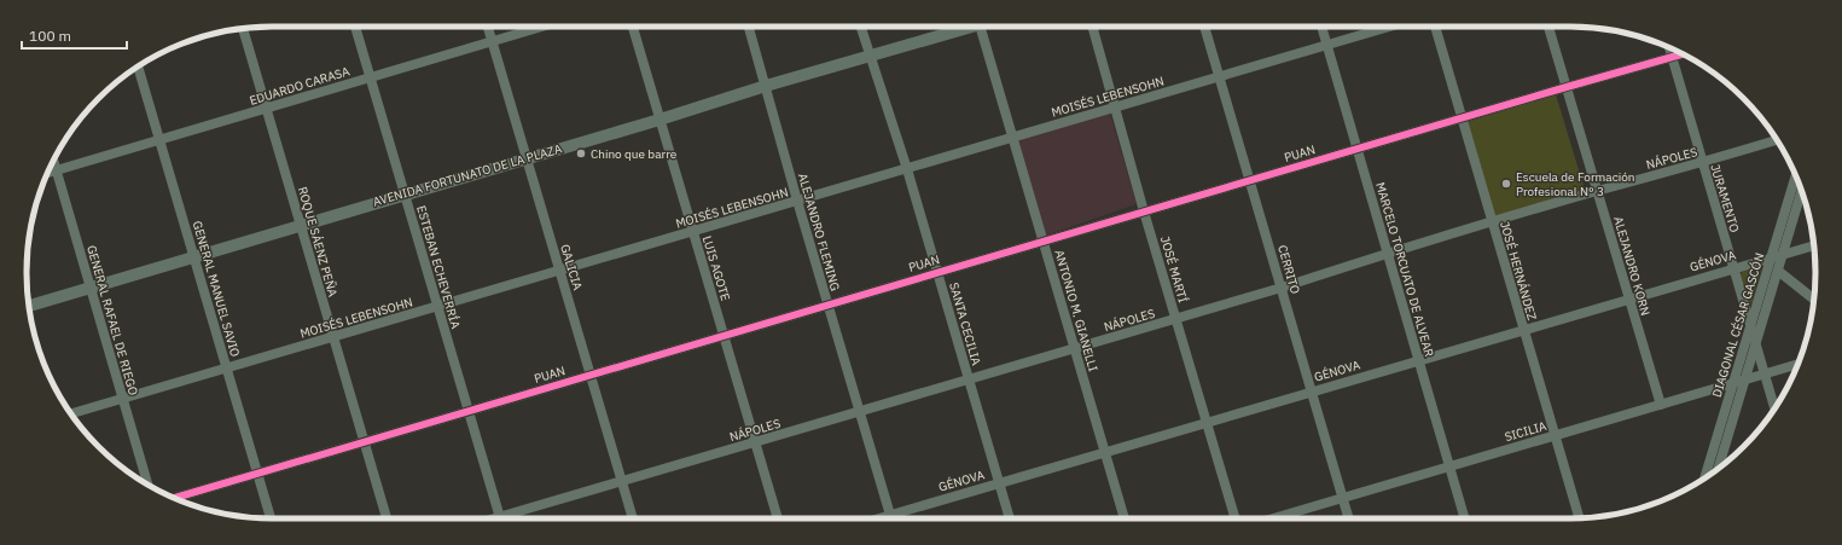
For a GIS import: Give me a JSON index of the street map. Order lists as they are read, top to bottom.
{
  "streets": {
    "main road": ["AVENIDA FORTUNATO DE LA PLAZA"],
    "street": [
      "EDUARDO CARASA",
      "MOISÉS LEBENSOHN",
      "PUAN",
      "NÁPOLES",
      "JURAMENTO",
      "ALEJANDRO FLEMING",
      "ROQUE SÁENZ PEÑA",
      "GÉNOVA",
      "ALEJANDRO KORN",
      "ESTEBAN ECHEVERRÍA",
      "GALICIA",
      "LUIS AGOTE",
      "JOSÉ MARTÍ",
      "CERRITO",
      "MARCELO TORCUATO DE ALVEAR",
      "JOSÉ HERNÁNDEZ",
      "GENERAL MANUEL SAVIO",
      "ANTONIO M. GIANELLI",
      "GENERAL RAFAEL DE RIEGO",
      "SANTA CECILIA",
      "DIAGONAL CÉSAR GASCÓN",
      "SICILIA"
    ]
  },
  "crossings": [
    ["EDUARDO CARASA", "ROQUE SÁENZ PEÑA"],
    ["EDUARDO CARASA", "ESTEBAN ECHEVERRÍA"],
    ["EDUARDO CARASA", "GALICIA"],
    ["EDUARDO CARASA", "GENERAL MANUEL SAVIO"],
    ["EDUARDO CARASA", "GENERAL RAFAEL DE RIEGO"],
    ["MOISÉS LEBENSOHN", "ALEJANDRO FLEMING"],
    ["MOISÉS LEBENSOHN", "ROQUE SÁENZ PEÑA"],
    ["MOISÉS LEBENSOHN", "ESTEBAN ECHEVERRÍA"],
    ["MOISÉS LEBENSOHN", "GALICIA"],
    ["MOISÉS LEBENSOHN", "LUIS AGOTE"],
    ["MOISÉS LEBENSOHN", "JOSÉ MARTÍ"],
    ["MOISÉS LEBENSOHN", "CERRITO"],
    ["MOISÉS LEBENSOHN", "MARCELO TORCUATO DE ALVEAR"],
    ["MOISÉS LEBENSOHN", "GENERAL MANUEL SAVIO"],
    ["MOISÉS LEBENSOHN", "ANTONIO M. GIANELLI"],
    ["MOISÉS LEBENSOHN", "GENERAL RAFAEL DE RIEGO"],
    ["MOISÉS LEBENSOHN", "SANTA CECILIA"],
    ["PUAN", "JURAMENTO"],
    ["PUAN", "ALEJANDRO FLEMING"],
    ["PUAN", "ROQUE SÁENZ PEÑA"],
    ["PUAN", "ALEJANDRO KORN"],
    ["PUAN", "ESTEBAN ECHEVERRÍA"],
    ["PUAN", "GALICIA"],
    ["PUAN", "LUIS AGOTE"],
    ["PUAN", "JOSÉ MARTÍ"],
    ["PUAN", "CERRITO"],
    ["PUAN", "MARCELO TORCUATO DE ALVEAR"],
    ["PUAN", "JOSÉ HERNÁNDEZ"],
    ["PUAN", "GENERAL MANUEL SAVIO"],
    ["PUAN", "ANTONIO M. GIANELLI"],
    ["PUAN", "SANTA CECILIA"],
    ["NÁPOLES", "JURAMENTO"],
    ["NÁPOLES", "ALEJANDRO FLEMING"],
    ["NÁPOLES", "ALEJANDRO KORN"],
    ["NÁPOLES", "GALICIA"],
    ["NÁPOLES", "LUIS AGOTE"],
    ["NÁPOLES", "JOSÉ MARTÍ"],
    ["NÁPOLES", "CERRITO"],
    ["NÁPOLES", "MARCELO TORCUATO DE ALVEAR"],
    ["NÁPOLES", "JOSÉ HERNÁNDEZ"],
    ["NÁPOLES", "ANTONIO M. GIANELLI"],
    ["NÁPOLES", "SANTA CECILIA"],
    ["AVENIDA FORTUNATO DE LA PLAZA", "ALEJANDRO FLEMING"],
    ["AVENIDA FORTUNATO DE LA PLAZA", "ROQUE SÁENZ PEÑA"],
    ["AVENIDA FORTUNATO DE LA PLAZA", "ESTEBAN ECHEVERRÍA"],
    ["AVENIDA FORTUNATO DE LA PLAZA", "GALICIA"],
    ["AVENIDA FORTUNATO DE LA PLAZA", "LUIS AGOTE"],
    ["AVENIDA FORTUNATO DE LA PLAZA", "GENERAL MANUEL SAVIO"],
    ["AVENIDA FORTUNATO DE LA PLAZA", "GENERAL RAFAEL DE RIEGO"],
    ["AVENIDA FORTUNATO DE LA PLAZA", "SANTA CECILIA"],
    ["JURAMENTO", "GÉNOVA"],
    ["JURAMENTO", "DIAGONAL CÉSAR GASCÓN"],
    ["JURAMENTO", "SICILIA"],
    ["GÉNOVA", "ALEJANDRO KORN"],
    ["GÉNOVA", "JOSÉ MARTÍ"],
    ["GÉNOVA", "CERRITO"],
    ["GÉNOVA", "MARCELO TORCUATO DE ALVEAR"],
    ["GÉNOVA", "JOSÉ HERNÁNDEZ"],
    ["GÉNOVA", "ANTONIO M. GIANELLI"],
    ["GÉNOVA", "SANTA CECILIA"],
    ["GÉNOVA", "DIAGONAL CÉSAR GASCÓN"],
    ["ALEJANDRO KORN", "SICILIA"],
    ["CERRITO", "SICILIA"],
    ["MARCELO TORCUATO DE ALVEAR", "SICILIA"],
    ["JOSÉ HERNÁNDEZ", "SICILIA"],
    ["DIAGONAL CÉSAR GASCÓN", "SICILIA"]
  ],
  "places": ["Chino que barre", "Escuela de Formación Profesional N° 3"],
  "scale_bar": "100 m"
}
